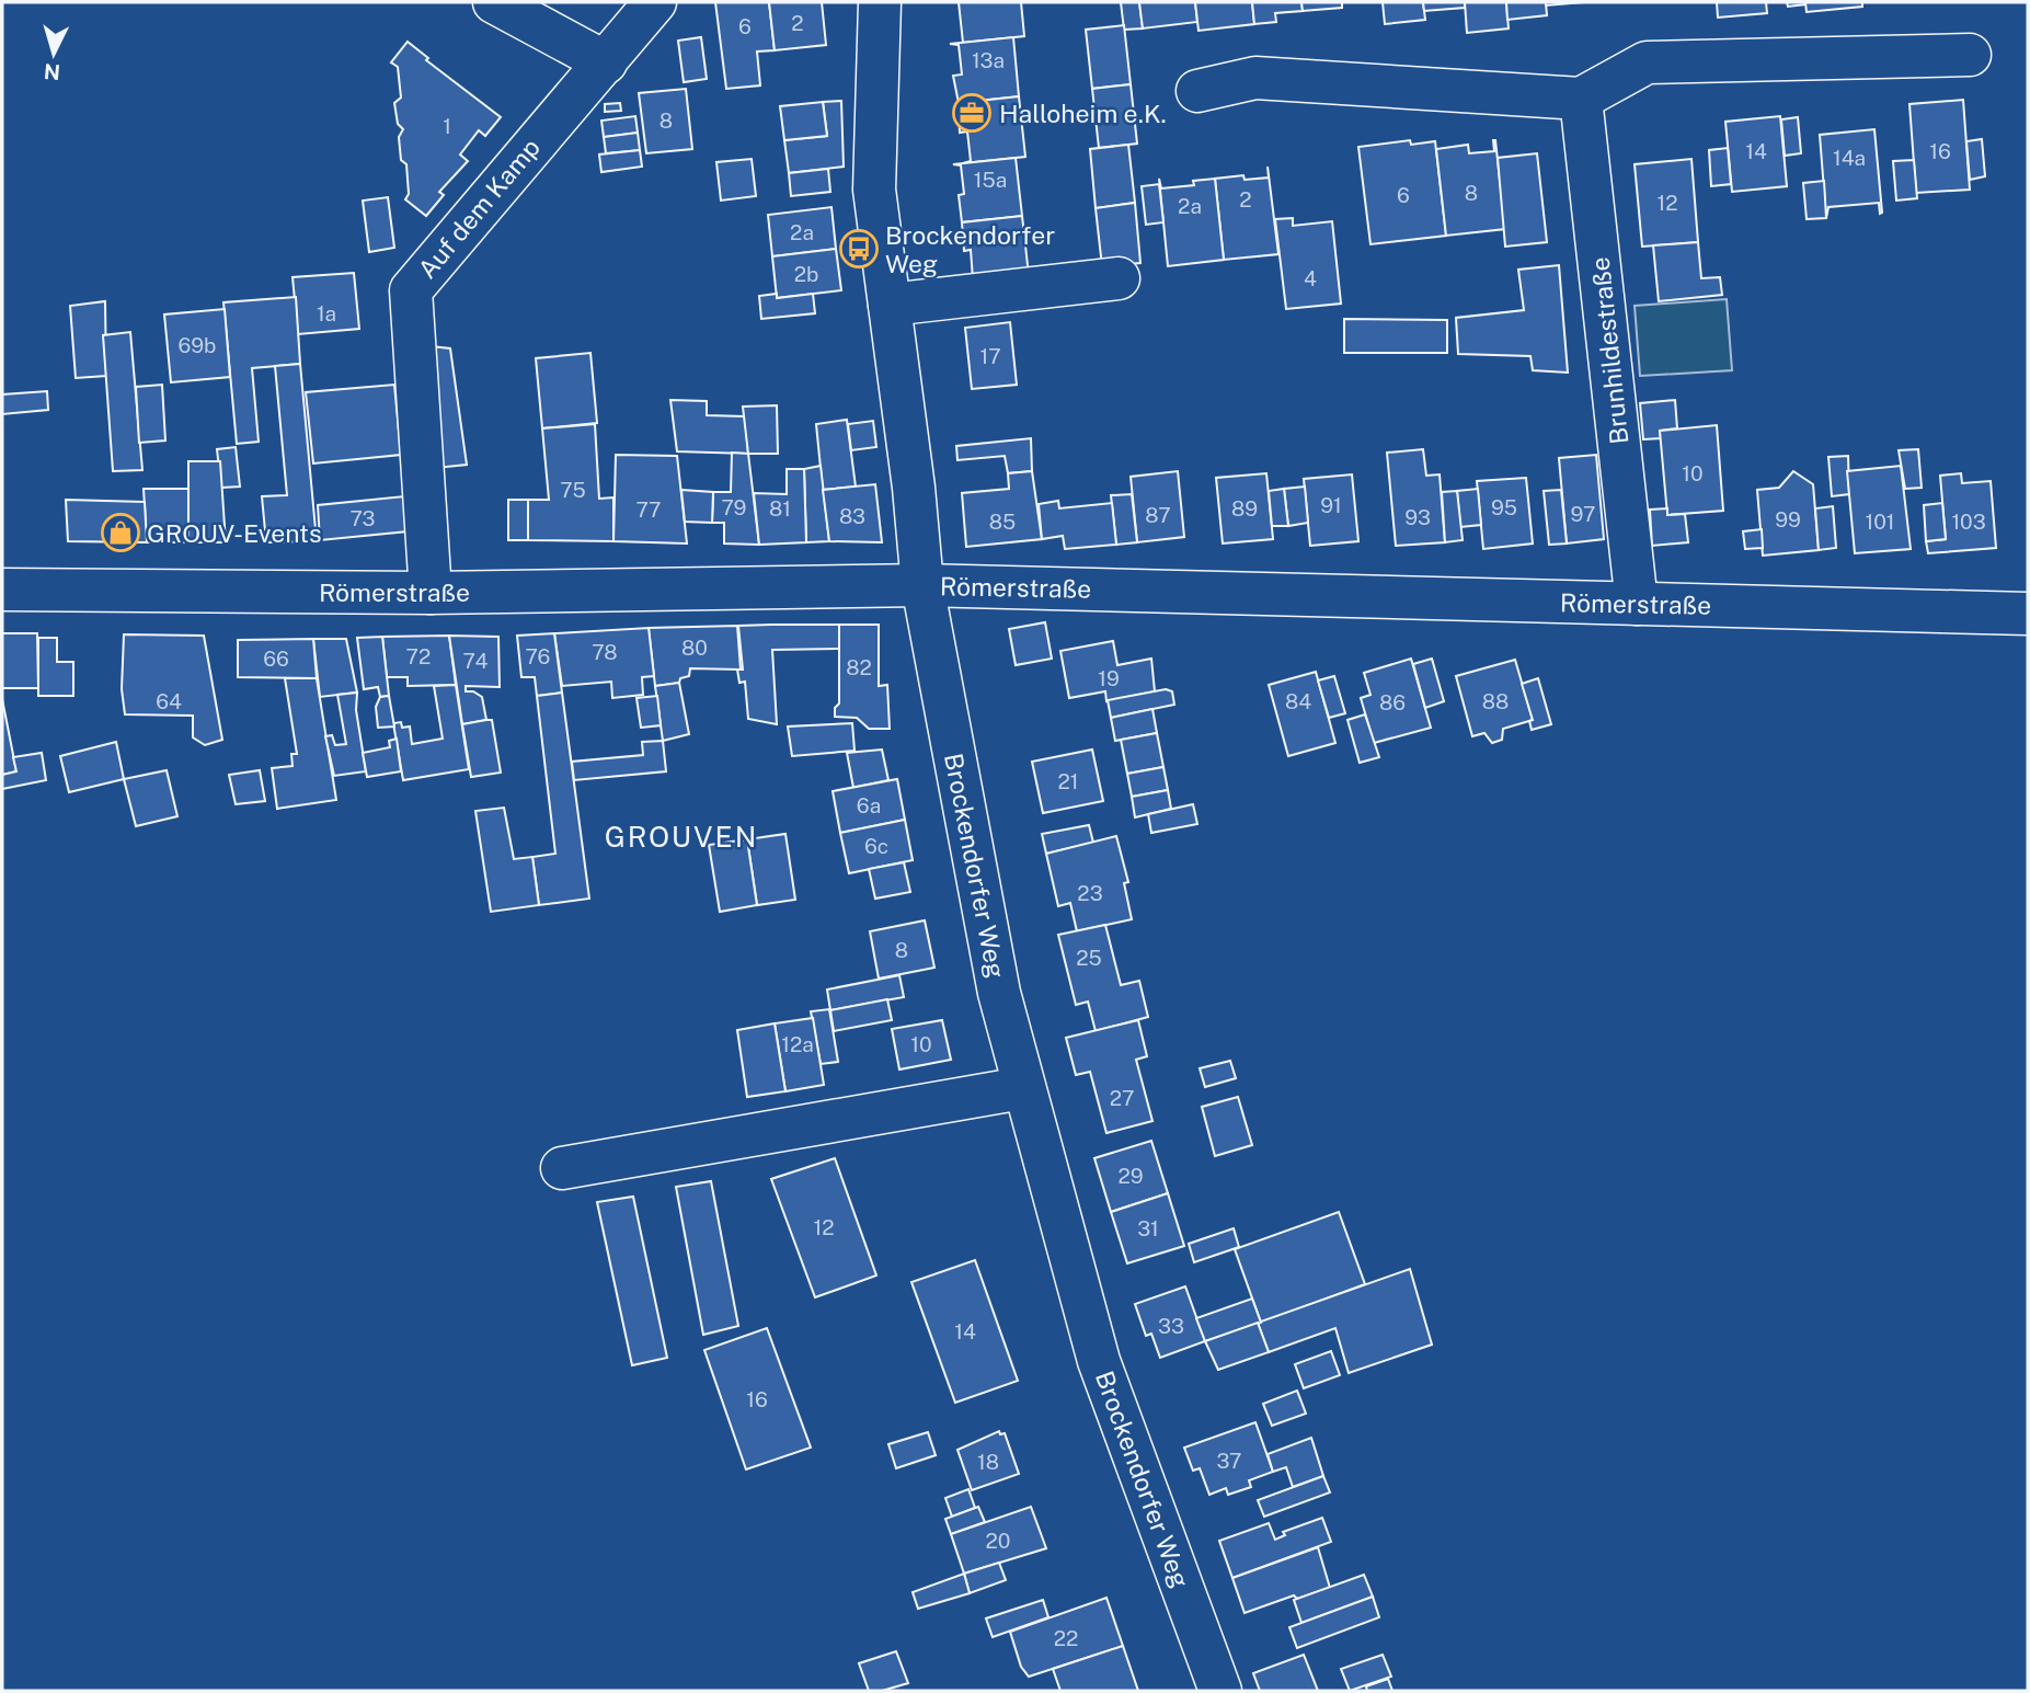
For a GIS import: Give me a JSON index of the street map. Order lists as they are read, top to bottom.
{
  "streets": {
    "street": [
      "Auf dem Kamp",
      "Brunhildestraße",
      "Römerstraße",
      "Brockendorfer Weg"
    ]
  },
  "crossings": [
    ["Auf dem Kamp", "Römerstraße"],
    ["Brunhildestraße", "Römerstraße"],
    ["Römerstraße", "Brockendorfer Weg"]
  ],
  "districts": ["GROUVEN"],
  "places": {
    "office": ["Halloheim e.K."],
    "bus stop": ["Brockendorfer Weg"],
    "shop": ["GROUV-Events"]
  },
  "house_numbers": [
    "2",
    "6",
    "13a",
    "8",
    "1",
    "14",
    "16",
    "14a",
    "15a",
    "8",
    "6",
    "2",
    "12",
    "2a",
    "2a",
    "2b",
    "4",
    "1a",
    "69b",
    "17",
    "10",
    "75",
    "91",
    "79",
    "95",
    "81",
    "89",
    "77",
    "97",
    "87",
    "83",
    "93",
    "73",
    "99",
    "85",
    "101",
    "103",
    "80",
    "78",
    "72",
    "76",
    "66",
    "74",
    "82",
    "19",
    "64",
    "84",
    "88",
    "86",
    "21",
    "6a",
    "6c",
    "23",
    "8",
    "25",
    "12a",
    "10",
    "27",
    "29",
    "12",
    "31",
    "33",
    "14",
    "16",
    "37",
    "18",
    "20",
    "22"
  ],
  "north": "bottom"
}
